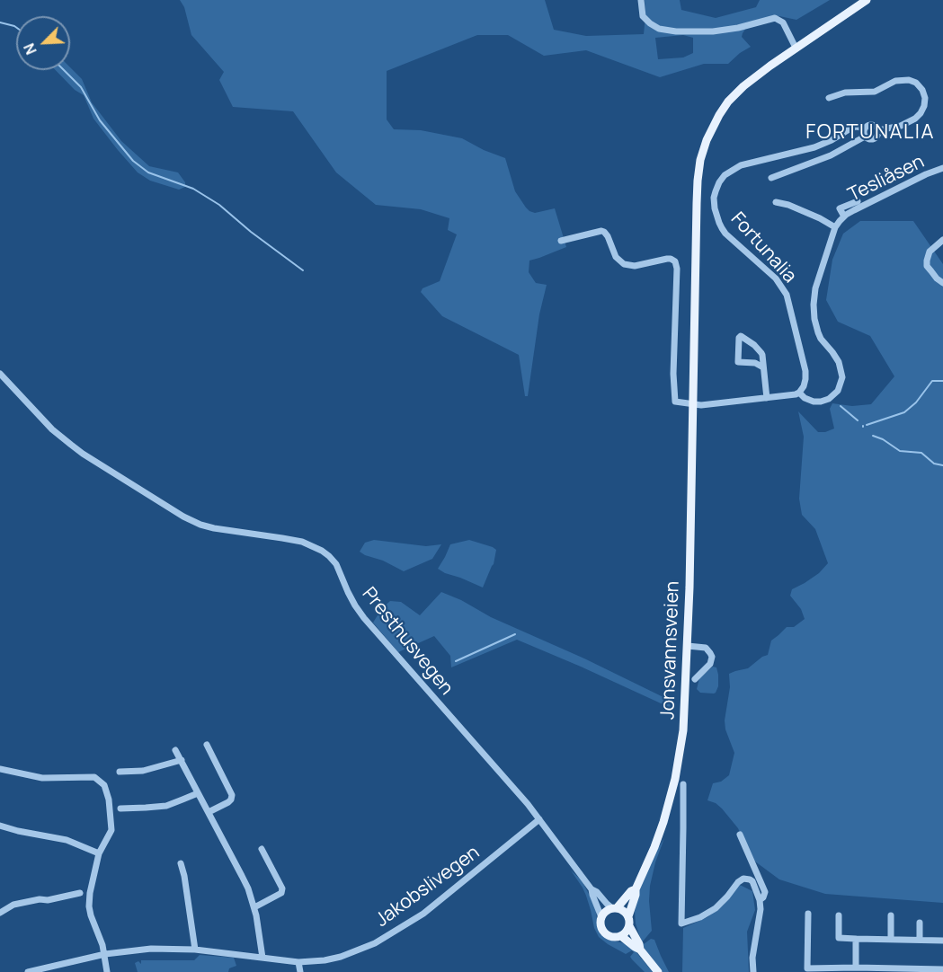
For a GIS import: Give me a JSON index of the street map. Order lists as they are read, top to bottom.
{
  "streets": {
    "main road": ["Jonsvannsveien"],
    "street": [
      "Tesliåsen",
      "Fortunalia",
      "Presthusvegen",
      "Jakobslivegen"
    ]
  },
  "crossings": [
    ["Tesliåsen", "Fortunalia"],
    ["Presthusvegen", "Jonsvannsveien"],
    ["Presthusvegen", "Jakobslivegen"]
  ],
  "districts": ["FORTUNALIA"],
  "north": "bottom left"
}
